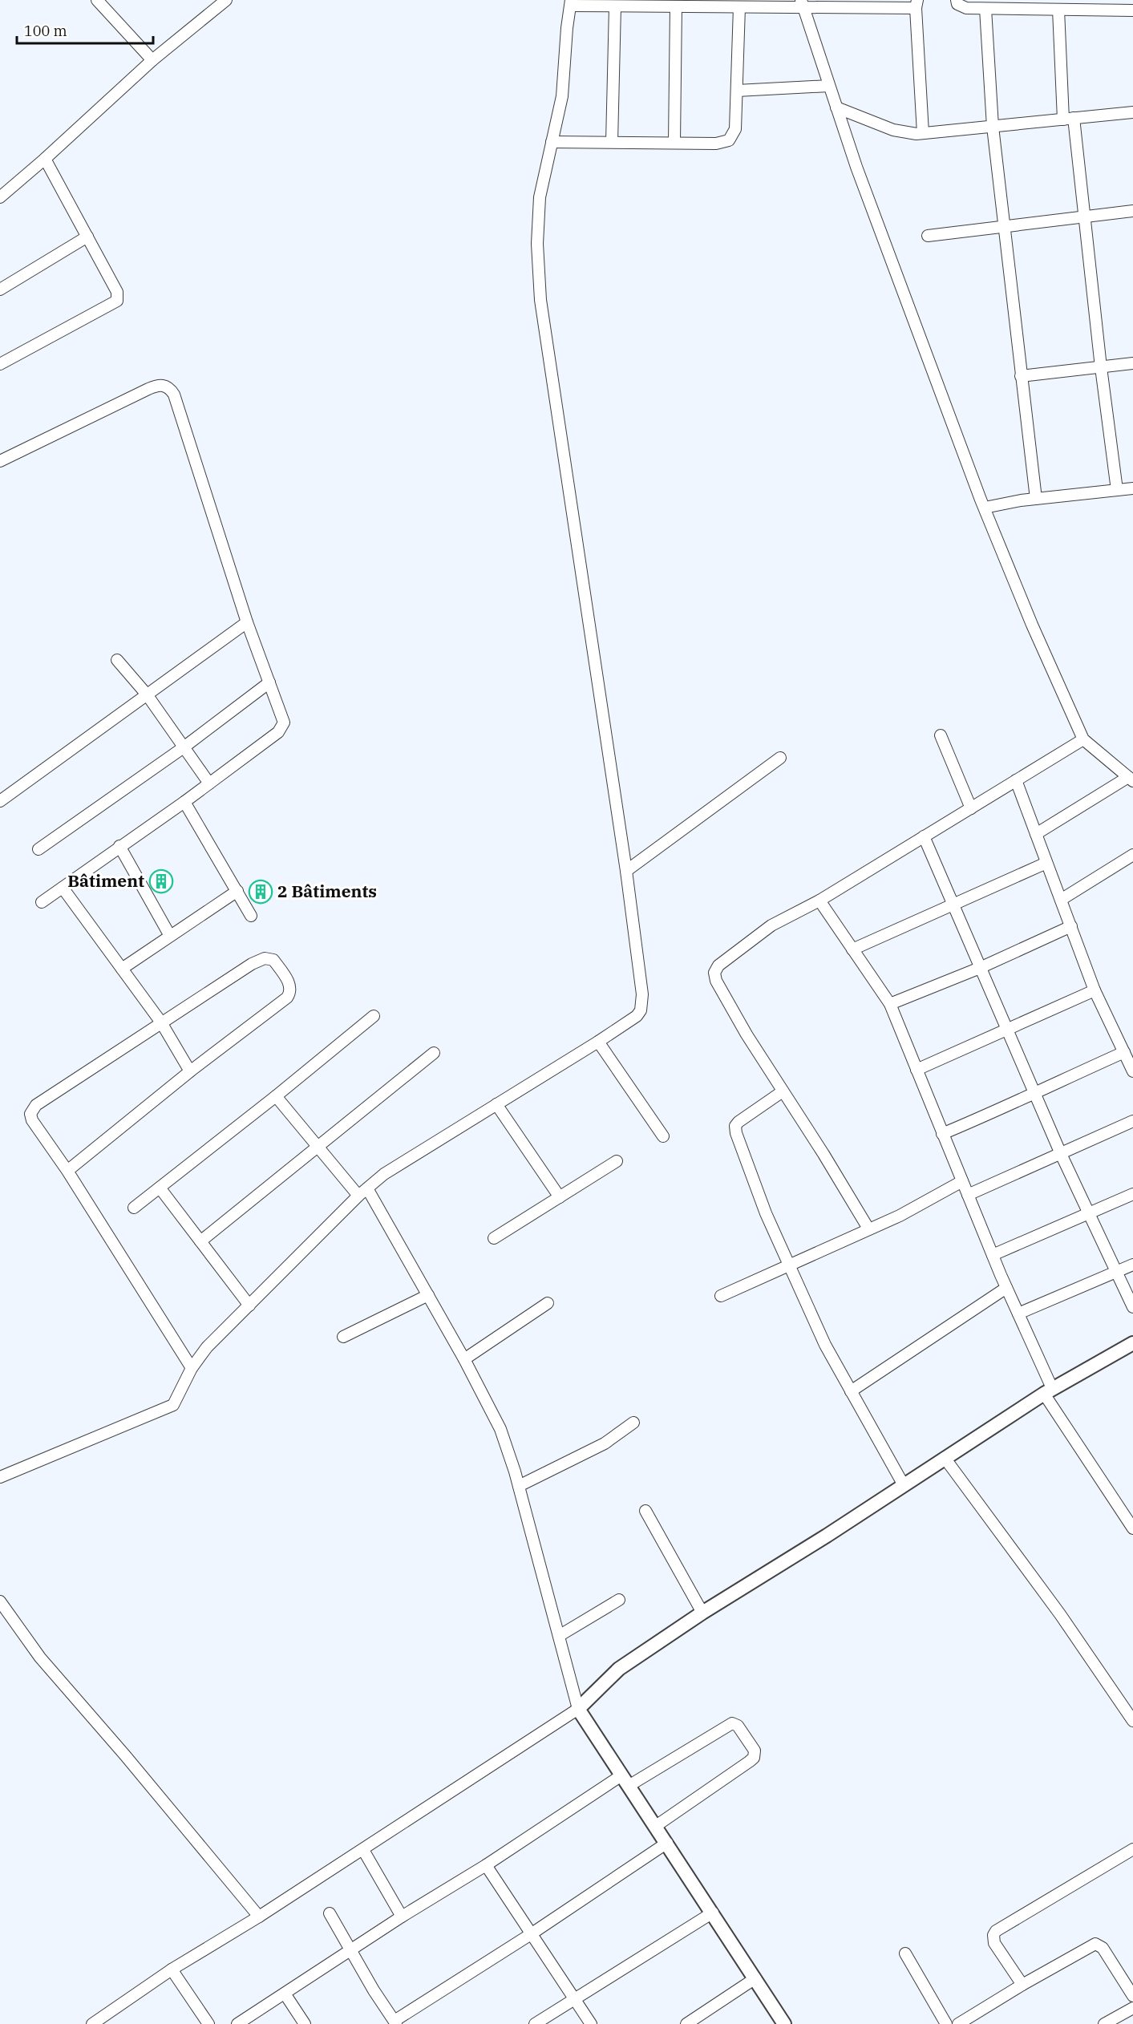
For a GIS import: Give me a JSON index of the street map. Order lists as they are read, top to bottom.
{
  "places": {
    "building": ["Bâtiment", "2 Bâtiments"]
  },
  "scale_bar": "100 m"
}
